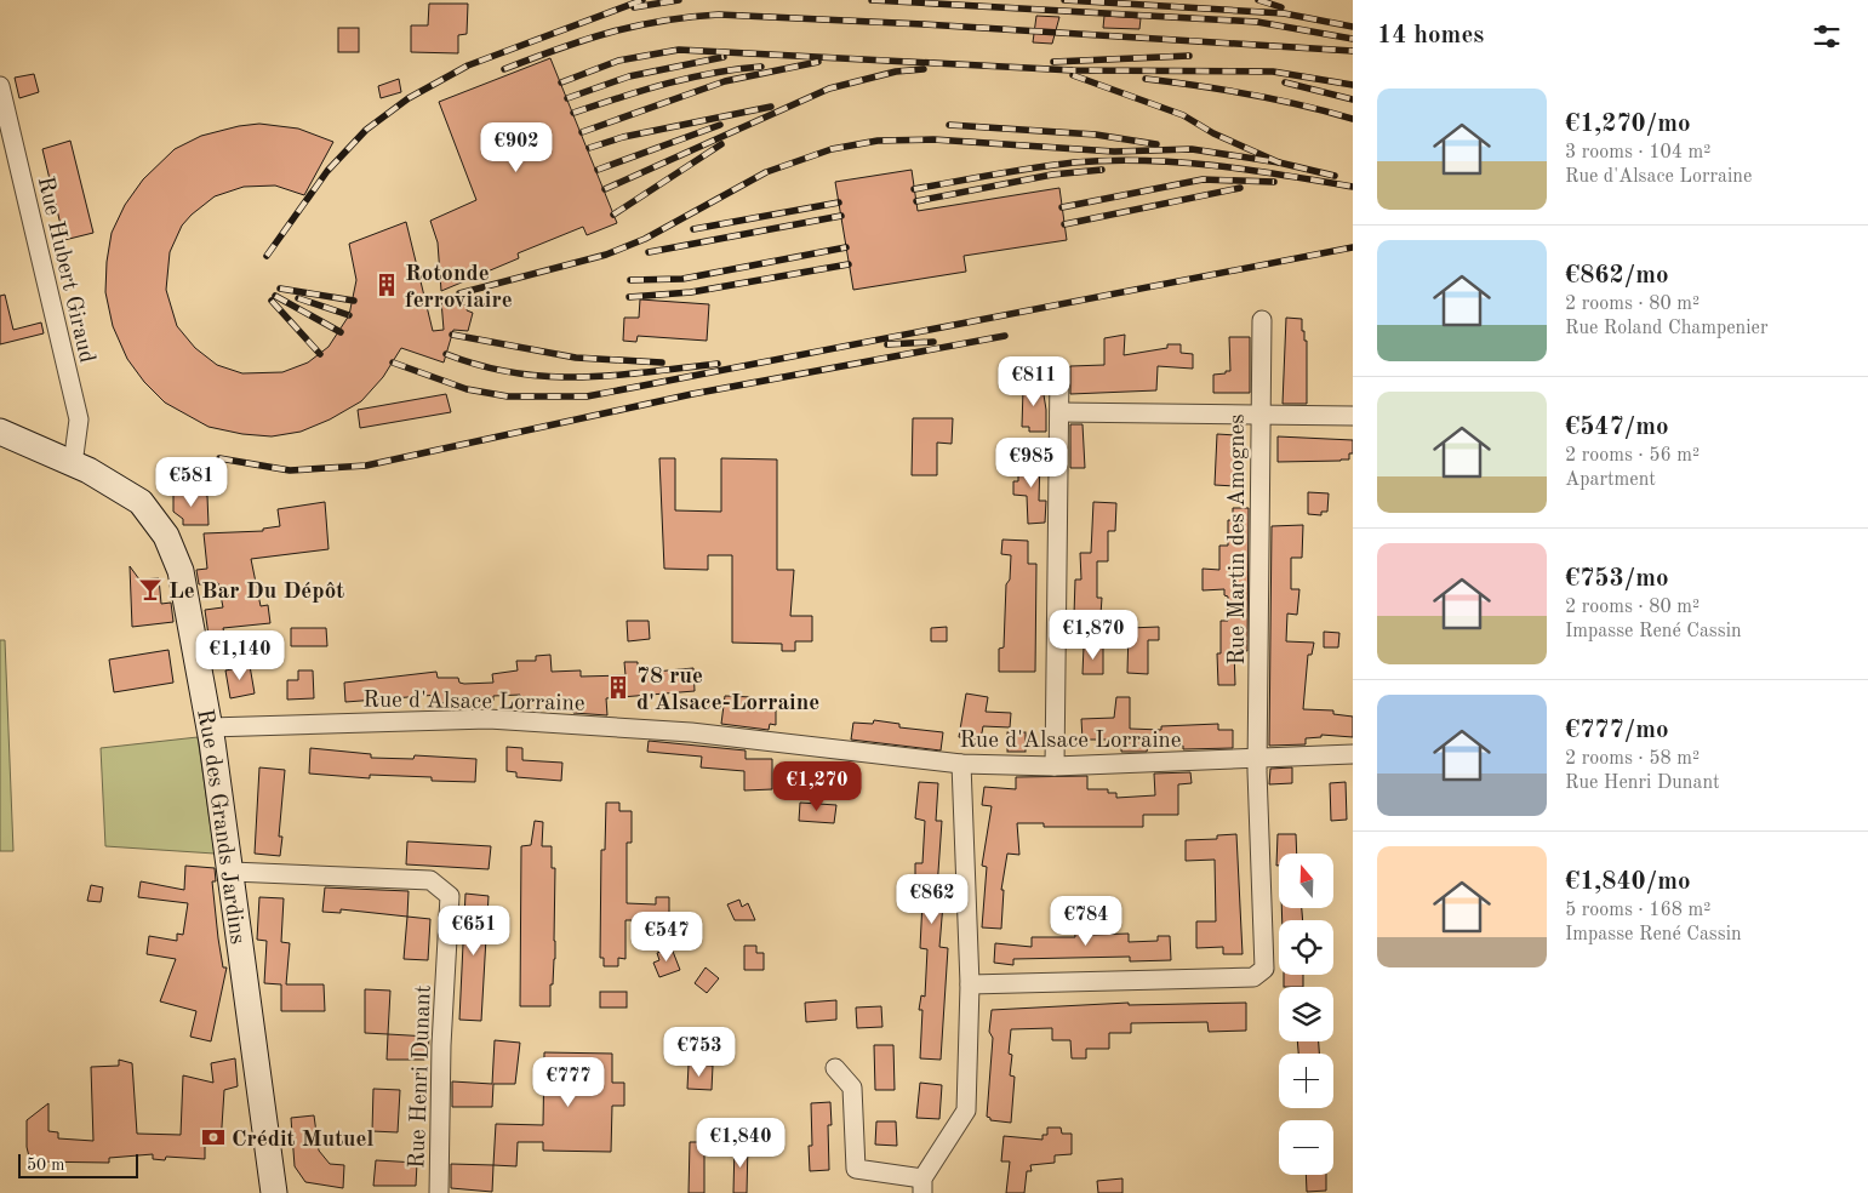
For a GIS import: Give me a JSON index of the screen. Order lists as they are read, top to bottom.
{
  "streets": {
    "main road": ["Rue des Grands Jardins"],
    "street": [
      "Rue Hubert Giraud",
      "Rue Martin des Amognes",
      "Rue d'Alsace Lorraine",
      "Rue Henri Dunant"
    ]
  },
  "crossings": [
    ["Rue Hubert Giraud", "Rue des Grands Jardins"],
    ["Rue Martin des Amognes", "Rue d'Alsace Lorraine"],
    ["Rue d'Alsace Lorraine", "Rue des Grands Jardins"],
    ["Rue des Grands Jardins", "Rue Henri Dunant"]
  ],
  "places": {
    "building": ["Rotonde ferroviaire", "78 rue d'Alsace-Lorraine"],
    "bar": ["Le Bar Du Dépôt"],
    "bank": ["Crédit Mutuel"]
  },
  "scale_bar": "50 m",
  "north": "top",
  "page": {
    "heading": "14 homes",
    "list": [
      {
        "name": "€1,270/mo",
        "note": "3 rooms · 104 m² · Rue d'Alsace Lorraine"
      },
      {
        "name": "€862/mo",
        "note": "2 rooms · 80 m² · Rue Roland Champenier"
      },
      {
        "name": "€547/mo",
        "note": "2 rooms · 56 m² · Apartment"
      },
      {
        "name": "€753/mo",
        "note": "2 rooms · 80 m² · Impasse René Cassin"
      },
      {
        "name": "€777/mo",
        "note": "2 rooms · 58 m² · Rue Henri Dunant"
      },
      {
        "name": "€1,840/mo",
        "note": "5 rooms · 168 m² · Impasse René Cassin"
      }
    ],
    "price": [
      "€902",
      "€811",
      "€985",
      "€581",
      "€1,870",
      "€1,140",
      "€1,270",
      "€862",
      "€784",
      "€651",
      "€547",
      "€753",
      "€777",
      "€1,840"
    ],
    "map_buttons": ["+", "−"],
    "scale": "50 m"
  }
}
